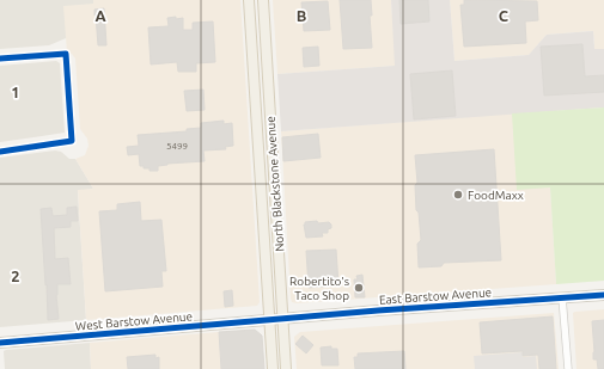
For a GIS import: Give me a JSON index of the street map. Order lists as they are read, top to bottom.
{
  "streets": {
    "main road": ["North Blackstone Avenue", "East Barstow Avenue", "West Barstow Avenue"]
  },
  "crossings": [
    ["North Blackstone Avenue", "East Barstow Avenue"],
    ["North Blackstone Avenue", "West Barstow Avenue"],
    ["East Barstow Avenue", "West Barstow Avenue"]
  ],
  "places": ["FoodMaxx", "Robertito's Taco Shop"],
  "house_numbers": ["5499"],
  "grid": {
    "columns": ["A", "B", "C"],
    "rows": ["1", "2"]
  }
}
